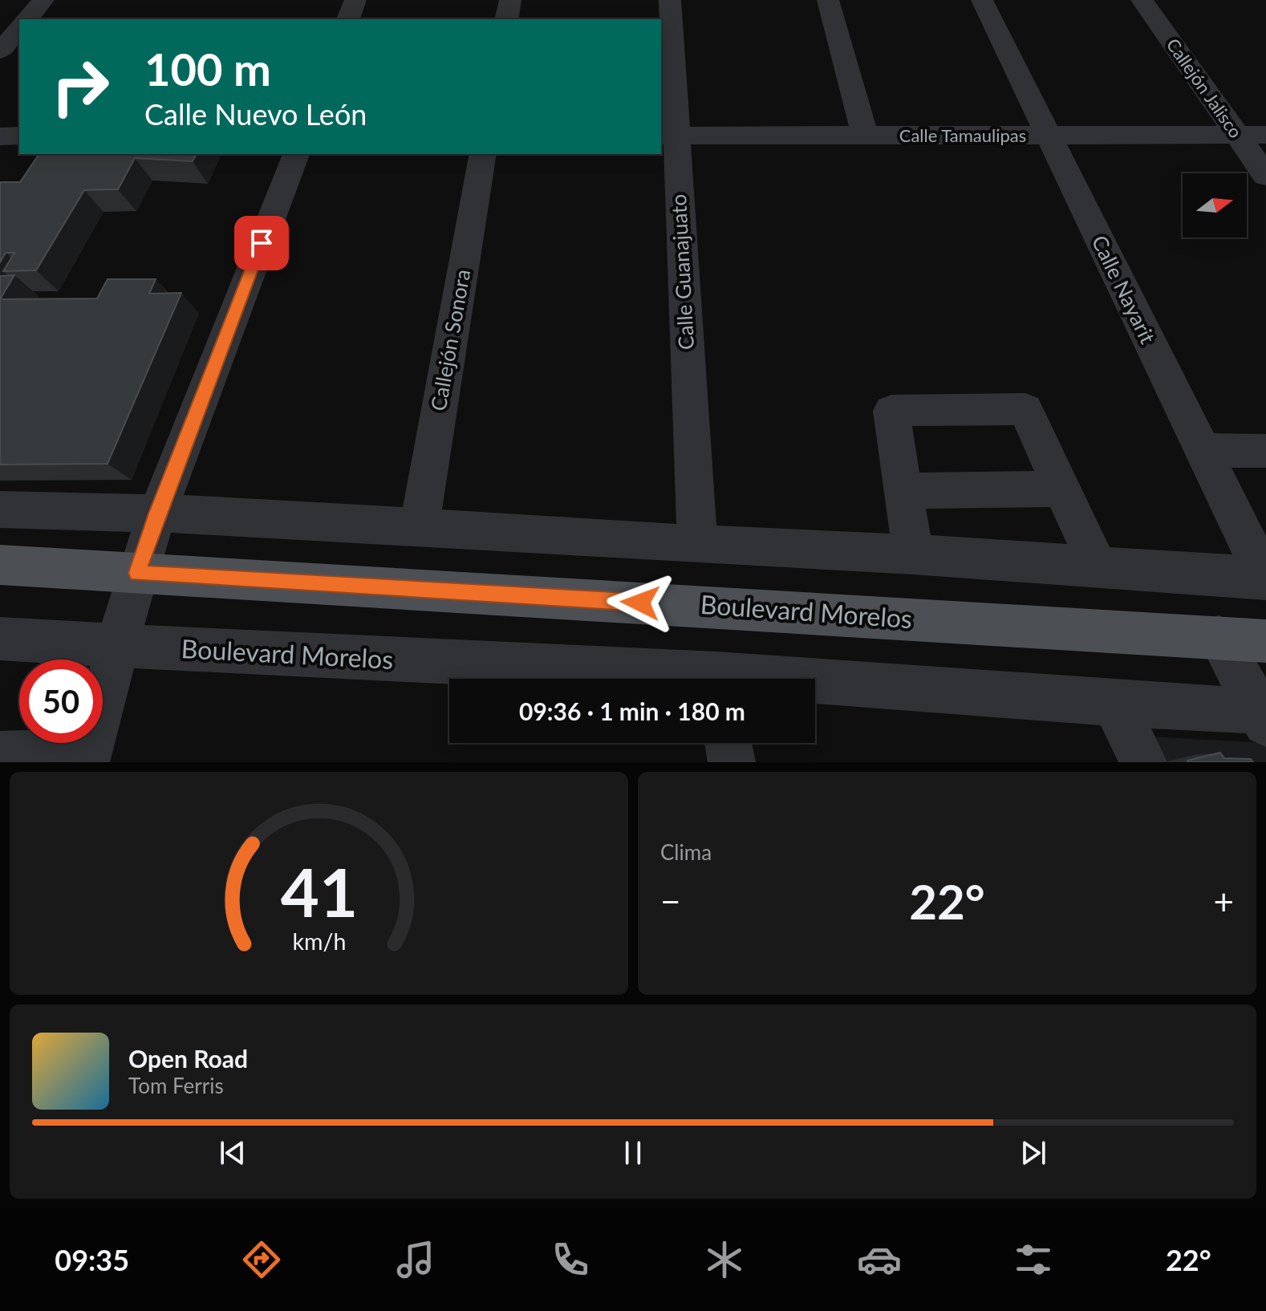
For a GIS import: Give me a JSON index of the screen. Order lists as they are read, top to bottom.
{
  "streets": {
    "main road": ["Boulevard Morelos"],
    "street": [
      "Callejón Jalisco",
      "Calle Tamaulipas",
      "Calle Guanajuato",
      "Calle Nayarit",
      "Callejón Sonora"
    ]
  },
  "crossings": [
    ["Callejón Jalisco", "Calle Tamaulipas"],
    ["Calle Tamaulipas", "Calle Guanajuato"],
    ["Calle Tamaulipas", "Calle Nayarit"]
  ],
  "north": "right",
  "page": {
    "turn": ["100 m", "Calle Nuevo León"],
    "limit": "50",
    "trip": "09:36 · 1 min · 180 m",
    "tile": "Clima",
    "heat": ["−", "22°", "+"],
    "song": ["Open Road", "Tom Ferris"],
    "tabs": ["09:35", "22°"],
    "gauge": ["41", "km/h"]
  }
}
